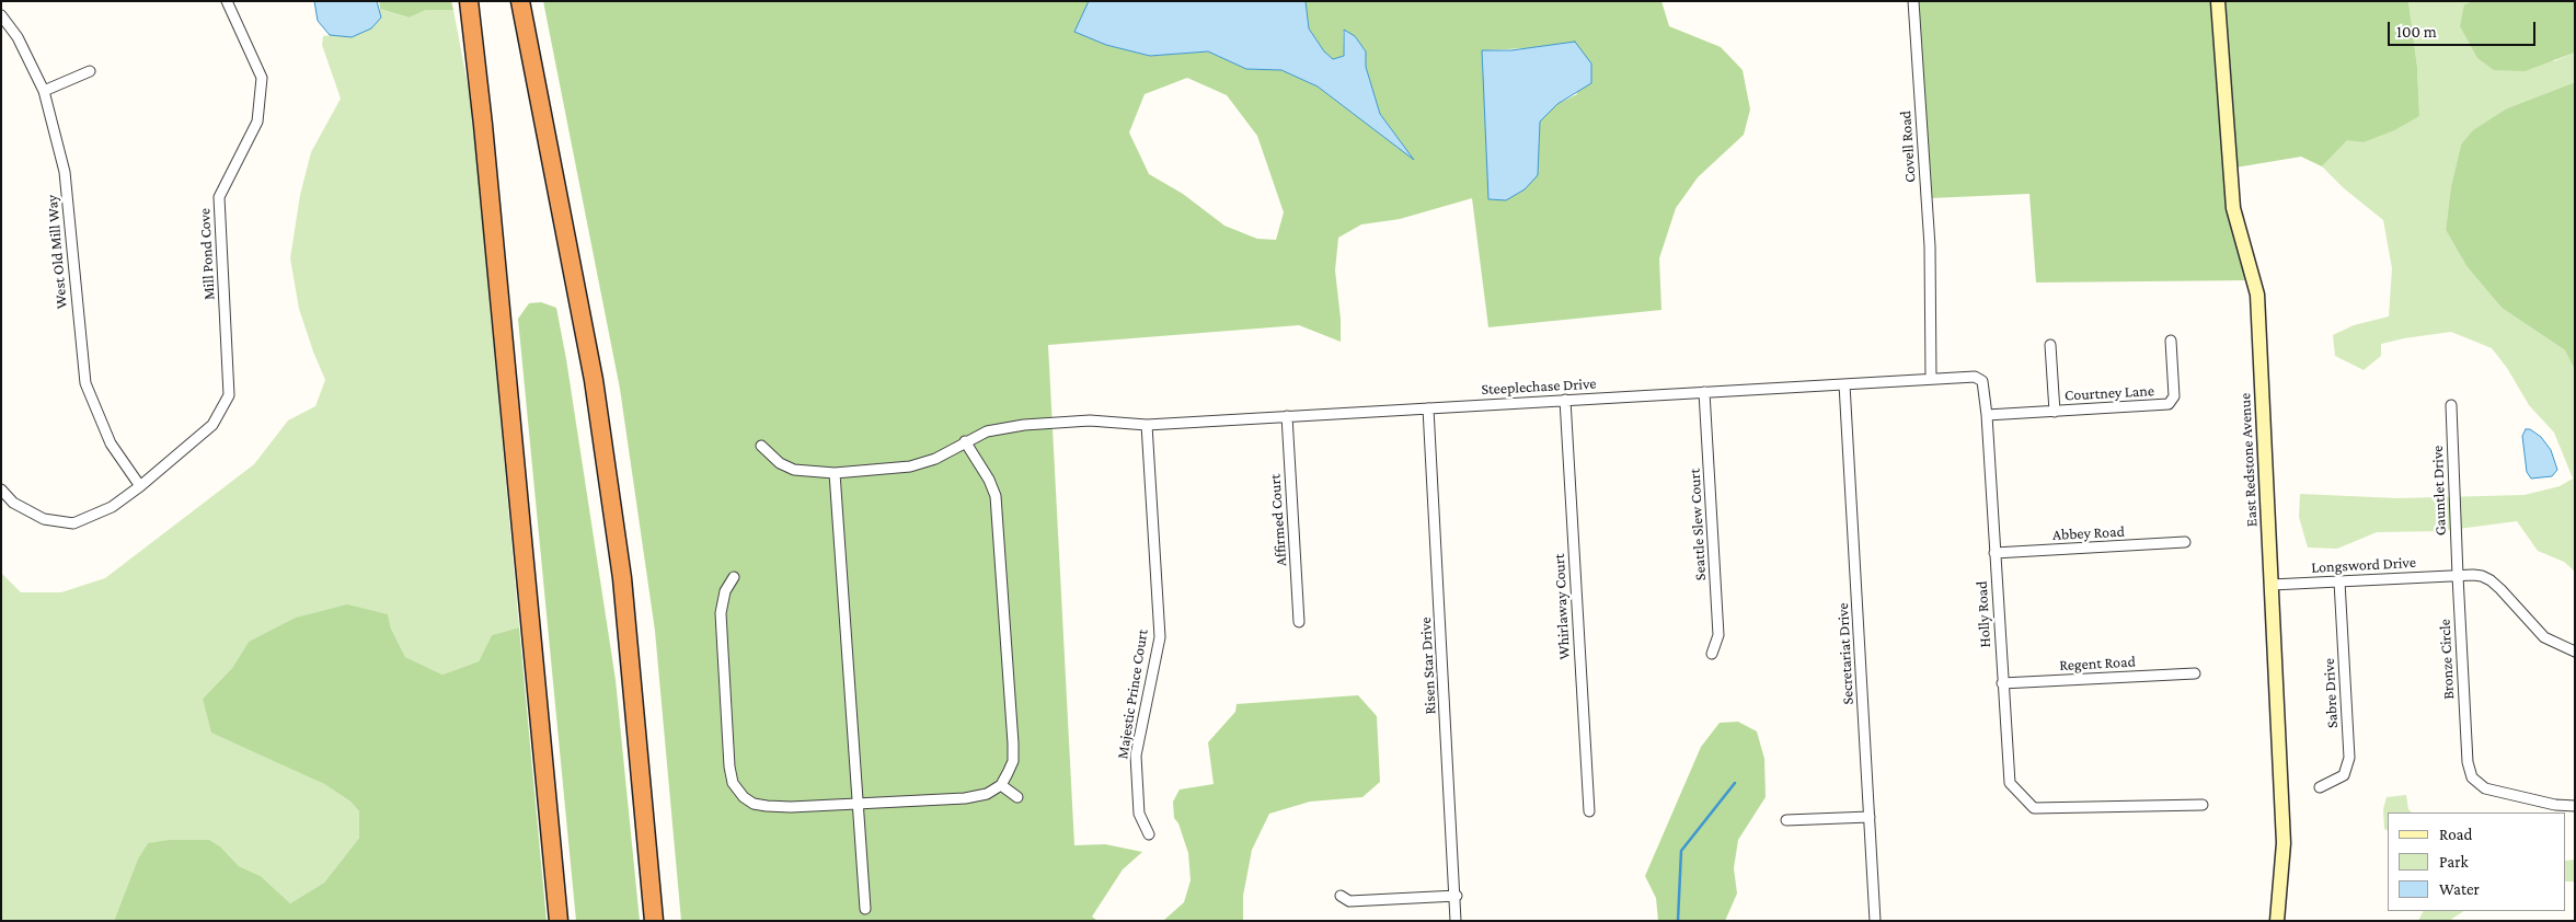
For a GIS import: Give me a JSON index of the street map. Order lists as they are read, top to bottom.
{
  "streets": {
    "street": [
      "Covell Road",
      "West Old Mill Way",
      "Mill Pond Cove",
      "Steeplechase Drive",
      "Courtney Lane",
      "East Redstone Avenue",
      "Gauntlet Drive",
      "Affirmed Court",
      "Seattle Slew Court",
      "Abbey Road",
      "Longsword Drive",
      "Whirlaway Court",
      "Holly Road",
      "Secretariat Drive",
      "Bronze Circle",
      "Regent Road",
      "Risen Star Drive",
      "Sabre Drive",
      "Majestic Prince Court"
    ]
  },
  "crossings": [
    ["Covell Road", "Steeplechase Drive"],
    ["Covell Road", "Holly Road"],
    ["West Old Mill Way", "Mill Pond Cove"],
    ["Steeplechase Drive", "Affirmed Court"],
    ["Steeplechase Drive", "Seattle Slew Court"],
    ["Steeplechase Drive", "Whirlaway Court"],
    ["Steeplechase Drive", "Holly Road"],
    ["Steeplechase Drive", "Secretariat Drive"],
    ["Steeplechase Drive", "Risen Star Drive"],
    ["Steeplechase Drive", "Majestic Prince Court"],
    ["Courtney Lane", "Holly Road"],
    ["East Redstone Avenue", "Longsword Drive"],
    ["Gauntlet Drive", "Longsword Drive"],
    ["Gauntlet Drive", "Bronze Circle"],
    ["Abbey Road", "Holly Road"],
    ["Longsword Drive", "Bronze Circle"],
    ["Longsword Drive", "Sabre Drive"],
    ["Holly Road", "Regent Road"]
  ],
  "legend": ["Road", "Park", "Water"],
  "scale_bar": "100 m"
}
